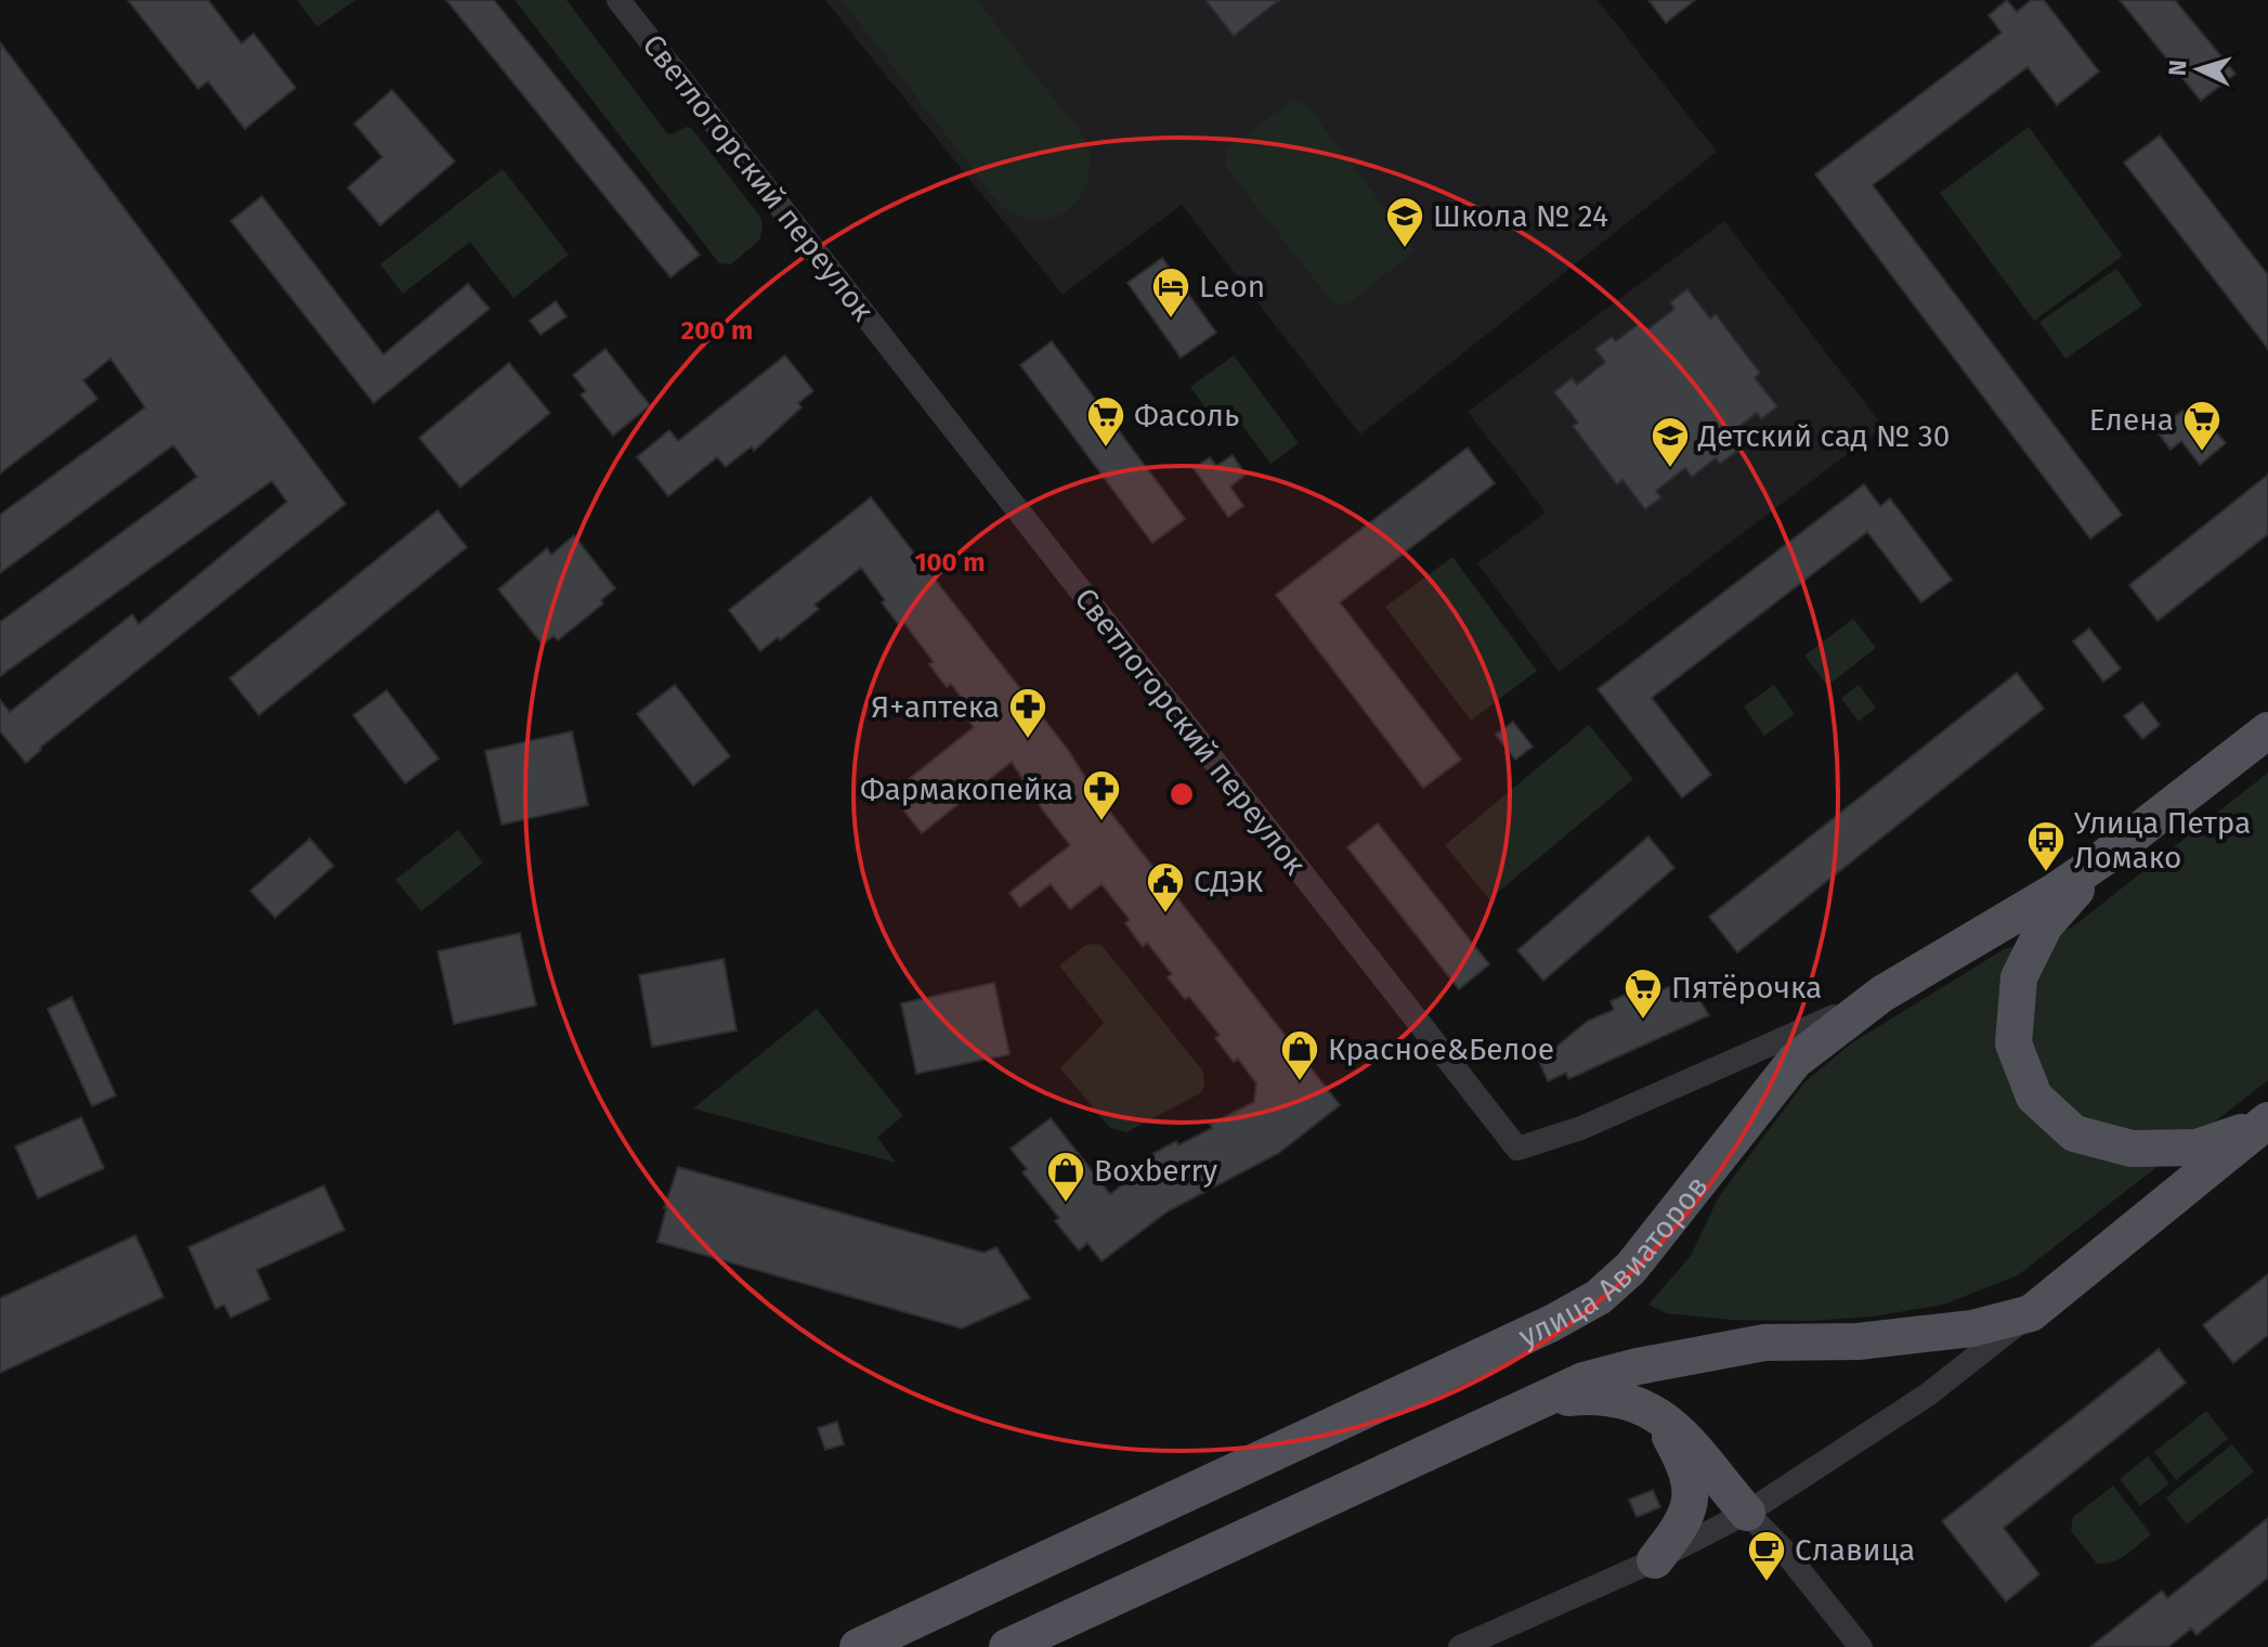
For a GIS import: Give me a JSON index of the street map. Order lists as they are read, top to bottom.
{
  "streets": {
    "main road": ["улица Авиаторов"],
    "street": ["Светлогорский переулок"]
  },
  "crossings": [
    ["Светлогорский переулок", "улица Авиаторов"]
  ],
  "places": {
    "school or university": ["Школа № 24", "Детский сад № 30"],
    "hotel": ["Leon"],
    "supermarket": ["Фасоль", "Елена", "Пятёрочка"],
    "pharmacy": ["Я+аптека", "Фармакопейка"],
    "bus stop": ["Улица Петра Ломако"],
    "public building": ["СДЭК"],
    "shop": ["Красное&Белое", "Boxberry"],
    "cafe": ["Славица"]
  },
  "north": "left",
  "rings": ["200 m", "100 m"]
}
